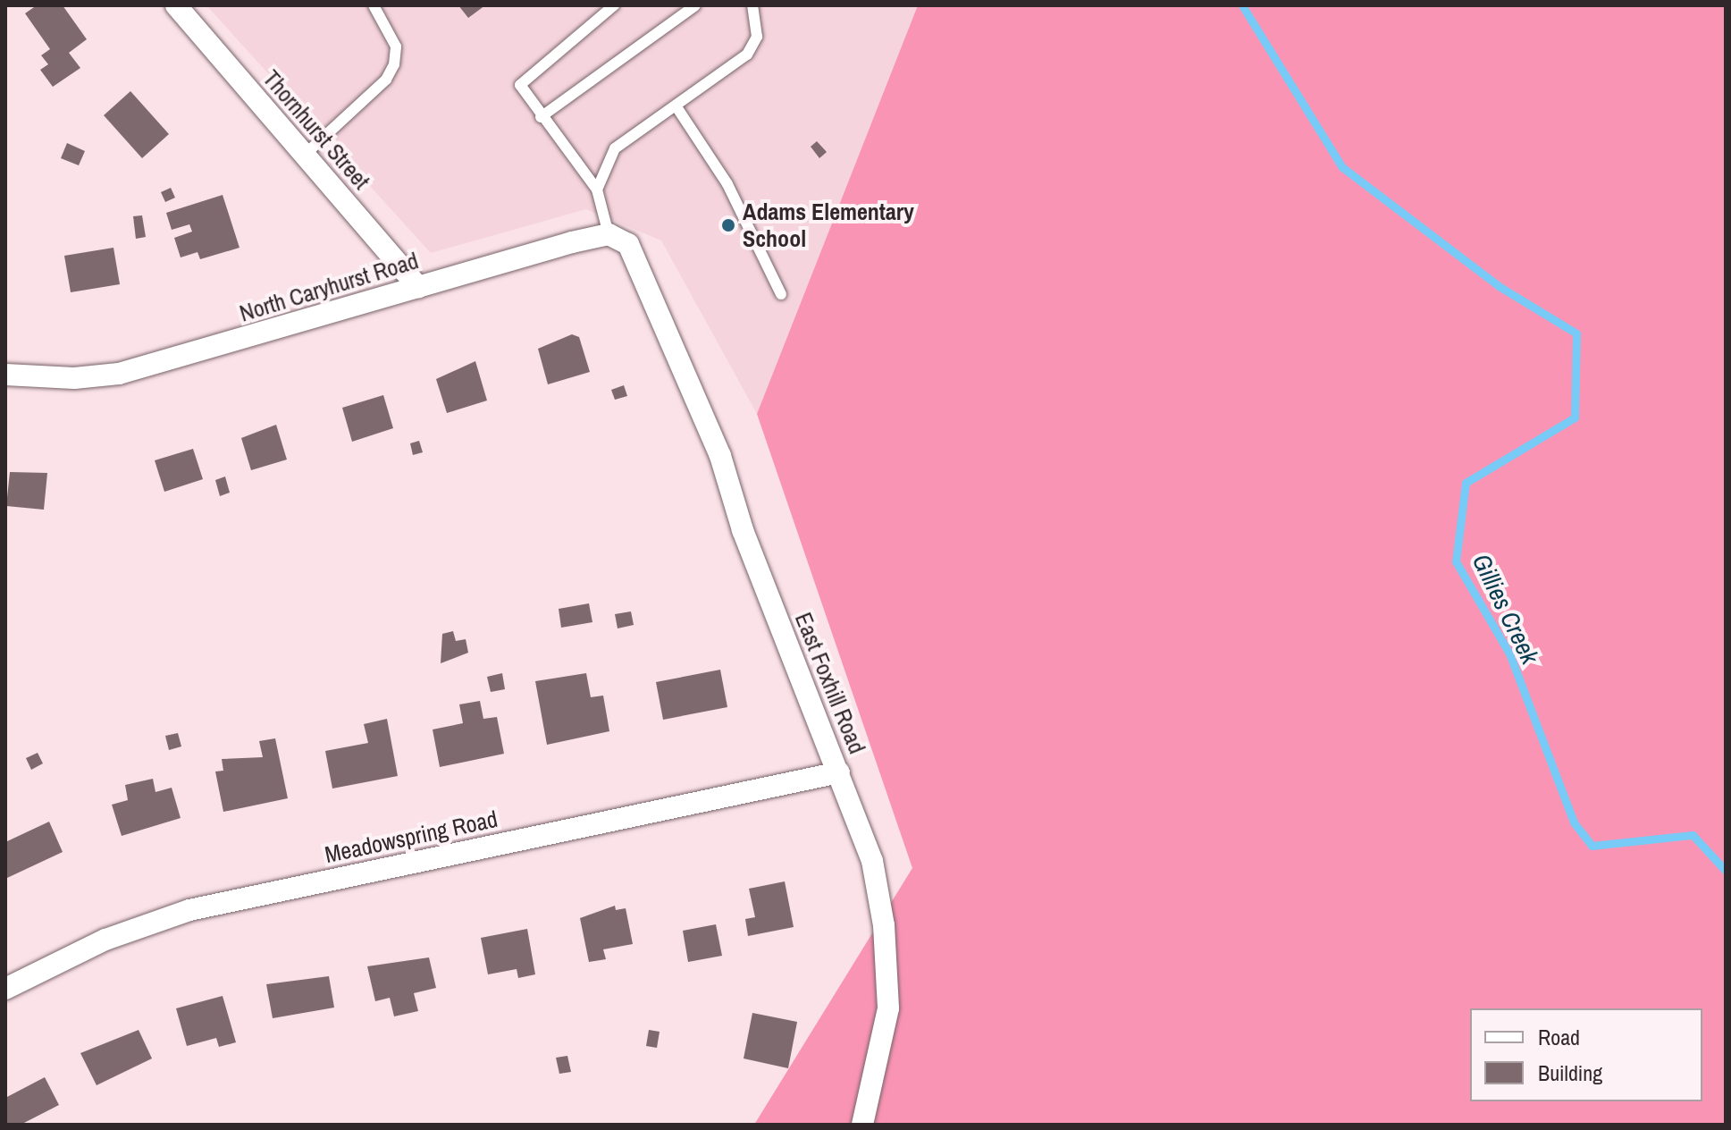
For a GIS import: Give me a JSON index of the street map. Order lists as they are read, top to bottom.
{
  "streets": {
    "street": [
      "Thornhurst Street",
      "North Caryhurst Road",
      "East Foxhill Road",
      "Meadowspring Road"
    ]
  },
  "crossings": [
    ["Thornhurst Street", "North Caryhurst Road"],
    ["North Caryhurst Road", "East Foxhill Road"],
    ["East Foxhill Road", "Meadowspring Road"]
  ],
  "water": ["Gillies Creek"],
  "places": ["Adams Elementary School"],
  "legend": ["Road", "Building"]
}
